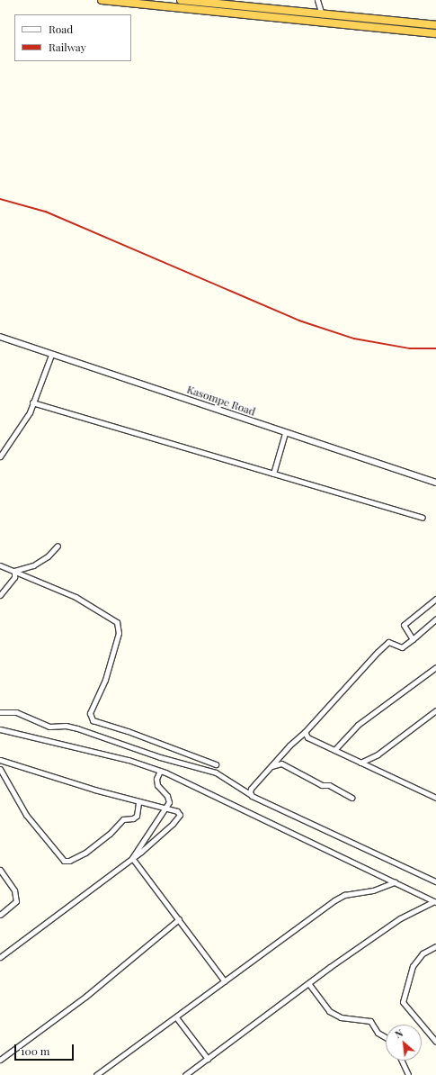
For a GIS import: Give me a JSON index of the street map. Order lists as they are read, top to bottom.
{
  "streets": {
    "street": ["Kasompe Road"]
  },
  "legend": ["Road", "Railway"],
  "scale_bar": "100 m",
  "north": "top left"
}
